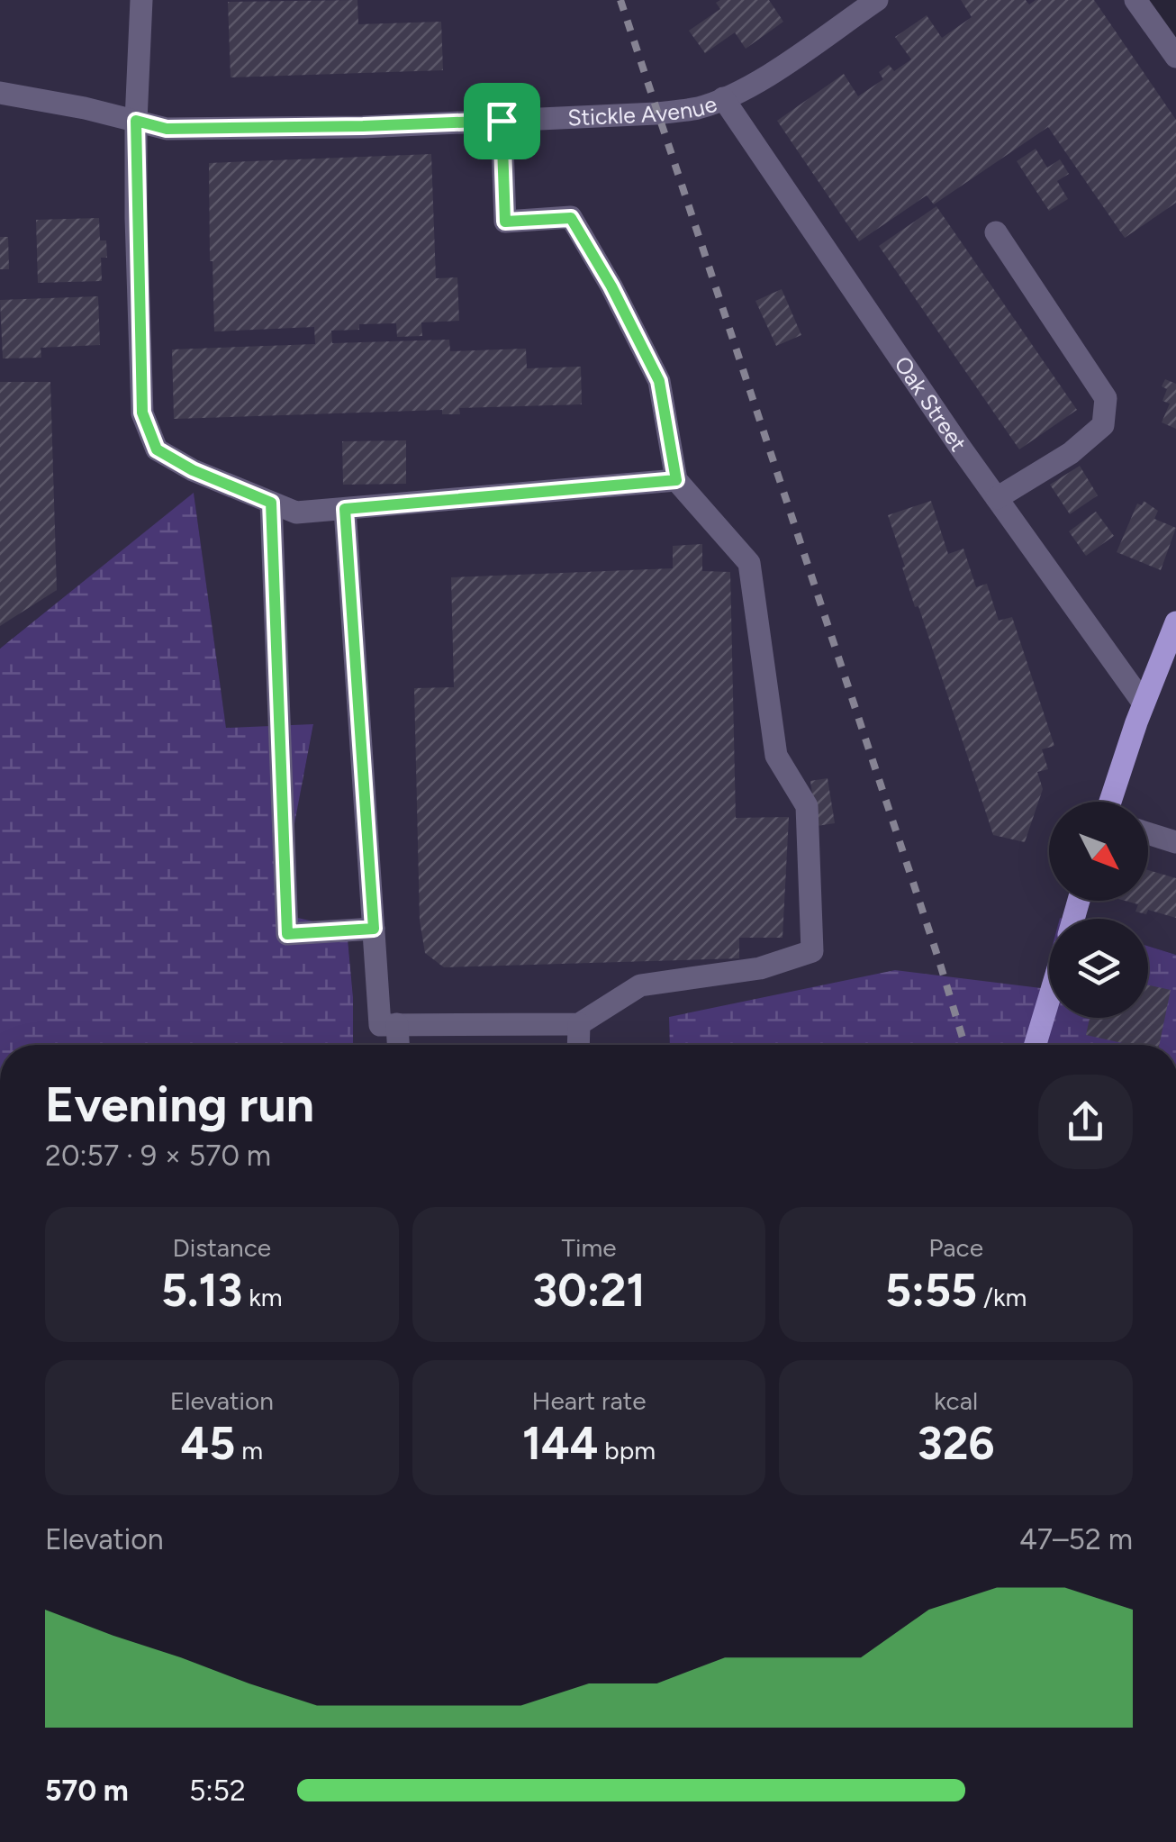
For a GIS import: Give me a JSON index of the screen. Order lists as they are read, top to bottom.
{
  "streets": {
    "street": ["Stickle Avenue", "Oak Street"]
  },
  "crossings": [
    ["Stickle Avenue", "Oak Street"]
  ],
  "north": "bottom right",
  "page": {
    "heading": ["Evening run", "20:57 · 9 × 570 m"],
    "stats": [
      ["Distance", "5.13 km"],
      ["Time", "30:21"],
      ["Pace", "5:55 /km"],
      ["Elevation", "45 m"],
      ["Heart rate", "144 bpm"],
      ["kcal", "326"]
    ],
    "chart": ["Elevation", "47–52 m"],
    "list": [
      {
        "name": "570 m",
        "note": "5:52"
      }
    ]
  }
}
